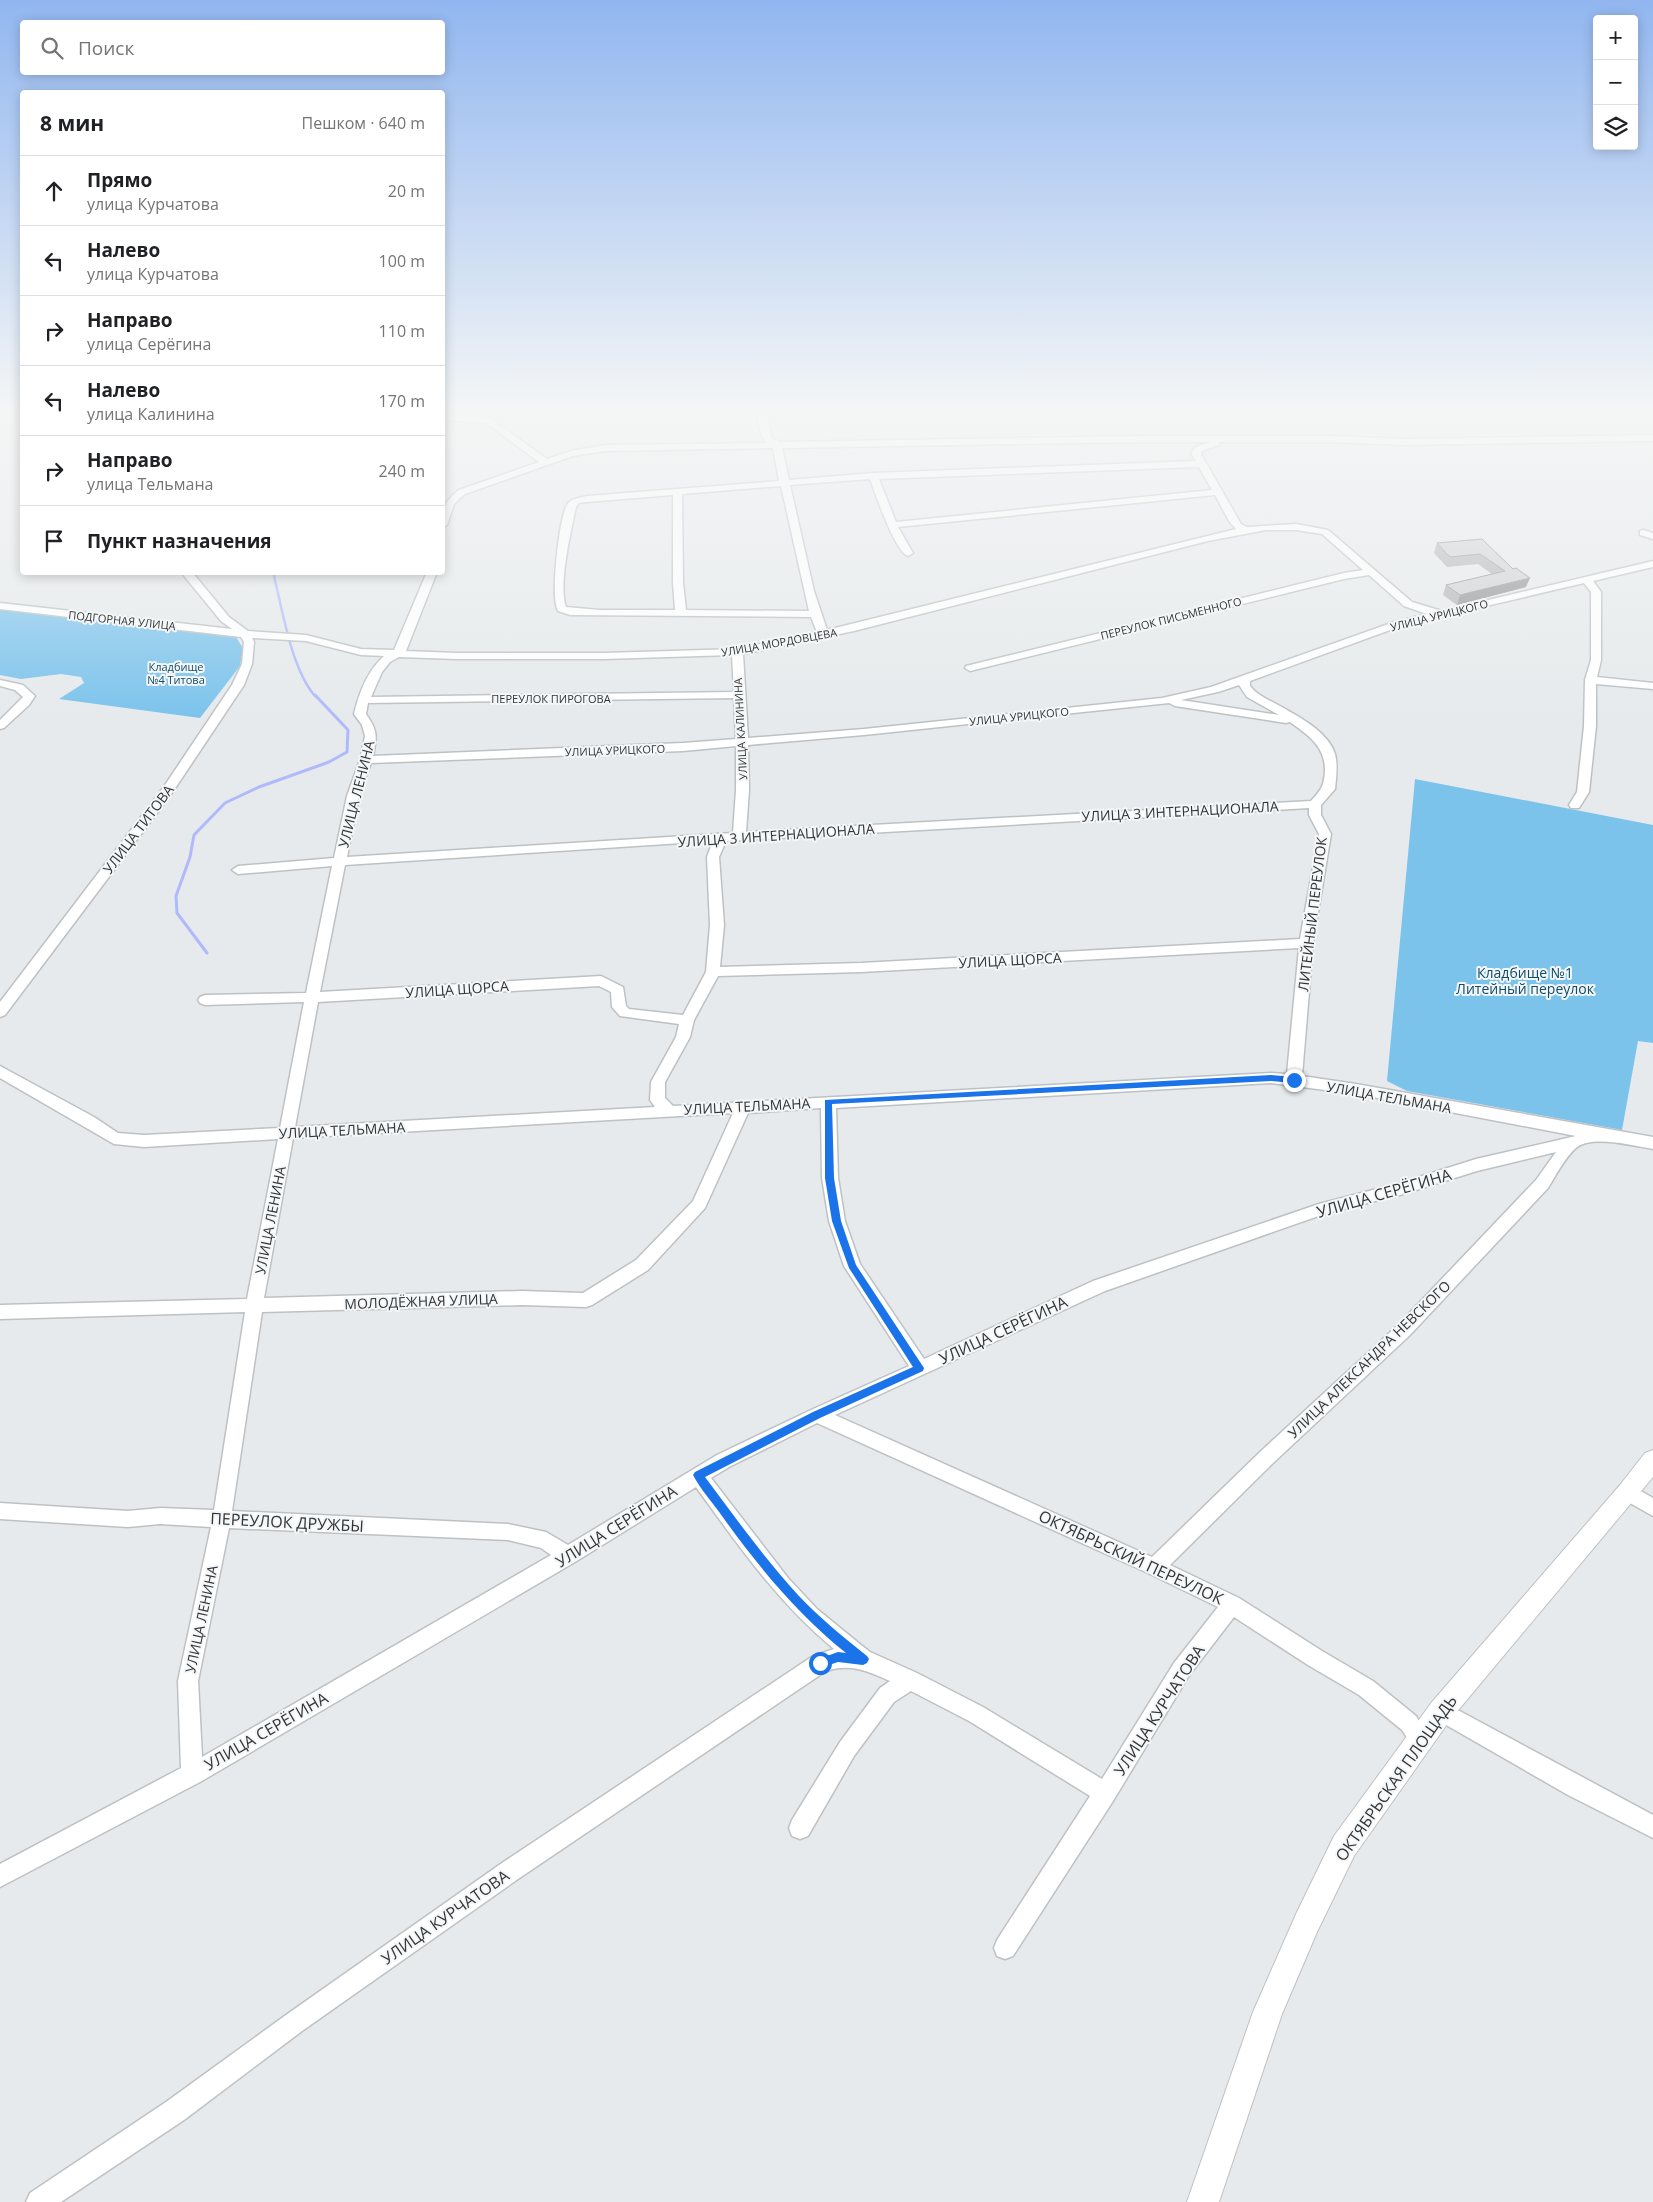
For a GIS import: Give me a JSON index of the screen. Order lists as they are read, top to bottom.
{
  "streets": {
    "main road": ["ОКТЯБРЬСКАЯ ПЛОЩАДЬ"],
    "street": [
      "УЛИЦА УРИЦКОГО",
      "ПЕРЕУЛОК ПИСЬМЕННОГО",
      "ПОДГОРНАЯ УЛИЦА",
      "УЛИЦА МОРДОВЦЕВА",
      "ПЕРЕУЛОК ПИРОГОВА",
      "УЛИЦА КАЛИНИНА",
      "УЛИЦА ЛЕНИНА",
      "УЛИЦА 3 ИНТЕРНАЦИОНАЛА",
      "УЛИЦА ТИТОВА",
      "ЛИТЕЙНЫЙ ПЕРЕУЛОК",
      "УЛИЦА ЩОРСА",
      "УЛИЦА ТЕЛЬМАНА",
      "УЛИЦА СЕРЁГИНА",
      "МОЛОДЁЖНАЯ УЛИЦА",
      "УЛИЦА АЛЕКСАНДРА НЕВСКОГО",
      "ПЕРЕУЛОК ДРУЖБЫ",
      "ОКТЯБРЬСКИЙ ПЕРЕУЛОК",
      "УЛИЦА КУРЧАТОВА"
    ]
  },
  "crossings": [
    ["УЛИЦА УРИЦКОГО", "УЛИЦА МОРДОВЦЕВА"],
    ["УЛИЦА УРИЦКОГО", "УЛИЦА КАЛИНИНА"],
    ["УЛИЦА УРИЦКОГО", "УЛИЦА ЛЕНИНА"],
    ["ПЕРЕУЛОК ПИСЬМЕННОГО", "УЛИЦА МОРДОВЦЕВА"],
    ["ПОДГОРНАЯ УЛИЦА", "УЛИЦА МОРДОВЦЕВА"],
    ["ПОДГОРНАЯ УЛИЦА", "УЛИЦА ТИТОВА"],
    ["УЛИЦА МОРДОВЦЕВА", "УЛИЦА КАЛИНИНА"],
    ["УЛИЦА МОРДОВЦЕВА", "УЛИЦА ТИТОВА"],
    ["ПЕРЕУЛОК ПИРОГОВА", "УЛИЦА КАЛИНИНА"],
    ["ПЕРЕУЛОК ПИРОГОВА", "УЛИЦА ЛЕНИНА"],
    ["УЛИЦА КАЛИНИНА", "УЛИЦА 3 ИНТЕРНАЦИОНАЛА"],
    ["УЛИЦА ЛЕНИНА", "УЛИЦА 3 ИНТЕРНАЦИОНАЛА"],
    ["УЛИЦА ЛЕНИНА", "УЛИЦА ЩОРСА"],
    ["УЛИЦА ЛЕНИНА", "УЛИЦА ТЕЛЬМАНА"],
    ["УЛИЦА ЛЕНИНА", "УЛИЦА СЕРЁГИНА"],
    ["УЛИЦА ЛЕНИНА", "МОЛОДЁЖНАЯ УЛИЦА"],
    ["УЛИЦА ЛЕНИНА", "ПЕРЕУЛОК ДРУЖБЫ"],
    ["УЛИЦА 3 ИНТЕРНАЦИОНАЛА", "ЛИТЕЙНЫЙ ПЕРЕУЛОК"],
    ["ЛИТЕЙНЫЙ ПЕРЕУЛОК", "УЛИЦА ЩОРСА"],
    ["ЛИТЕЙНЫЙ ПЕРЕУЛОК", "УЛИЦА ТЕЛЬМАНА"],
    ["УЛИЦА ТЕЛЬМАНА", "УЛИЦА СЕРЁГИНА"],
    ["УЛИЦА ТЕЛЬМАНА", "МОЛОДЁЖНАЯ УЛИЦА"],
    ["УЛИЦА СЕРЁГИНА", "УЛИЦА АЛЕКСАНДРА НЕВСКОГО"],
    ["УЛИЦА СЕРЁГИНА", "ПЕРЕУЛОК ДРУЖБЫ"],
    ["УЛИЦА СЕРЁГИНА", "ОКТЯБРЬСКИЙ ПЕРЕУЛОК"],
    ["УЛИЦА СЕРЁГИНА", "УЛИЦА КУРЧАТОВА"],
    ["УЛИЦА АЛЕКСАНДРА НЕВСКОГО", "ОКТЯБРЬСКИЙ ПЕРЕУЛОК"],
    ["ОКТЯБРЬСКИЙ ПЕРЕУЛОК", "УЛИЦА КУРЧАТОВА"],
    ["ОКТЯБРЬСКИЙ ПЕРЕУЛОК", "ОКТЯБРЬСКАЯ ПЛОЩАДЬ"]
  ],
  "parks": ["Кладбище №4 Титова", "Кладбище №1 Литейный переулок"],
  "page": {
    "map_buttons": ["+", "−"],
    "search": "Поиск",
    "heading": ["8 мин", "Пешком · 640 m"],
    "list": [
      ["Прямо", "улица Курчатова", "20 m"],
      ["Налево", "улица Курчатова", "100 m"],
      ["Направо", "улица Серёгина", "110 m"],
      ["Налево", "улица Калинина", "170 m"],
      ["Направо", "улица Тельмана", "240 m"],
      "Пункт назначения"
    ]
  }
}
